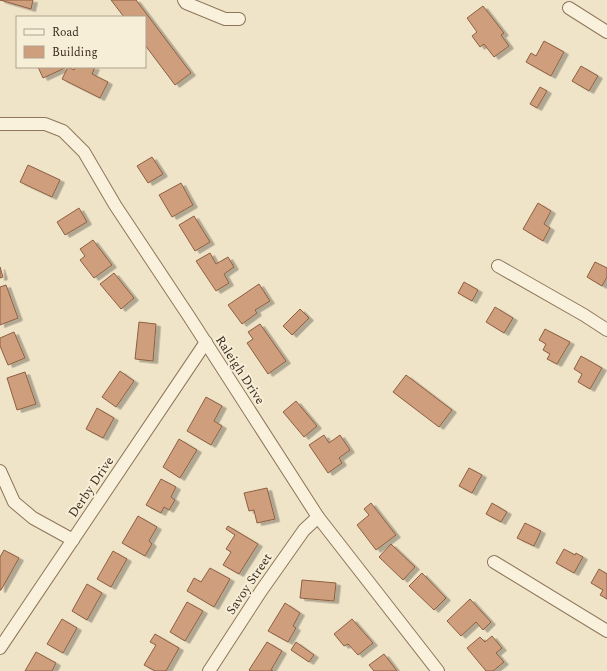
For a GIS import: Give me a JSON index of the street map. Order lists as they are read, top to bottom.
{
  "streets": {
    "street": ["Raleigh Drive", "Derby Drive", "Savoy Street"]
  },
  "crossings": [
    ["Raleigh Drive", "Derby Drive"],
    ["Raleigh Drive", "Savoy Street"]
  ],
  "legend": ["Road", "Building"]
}
